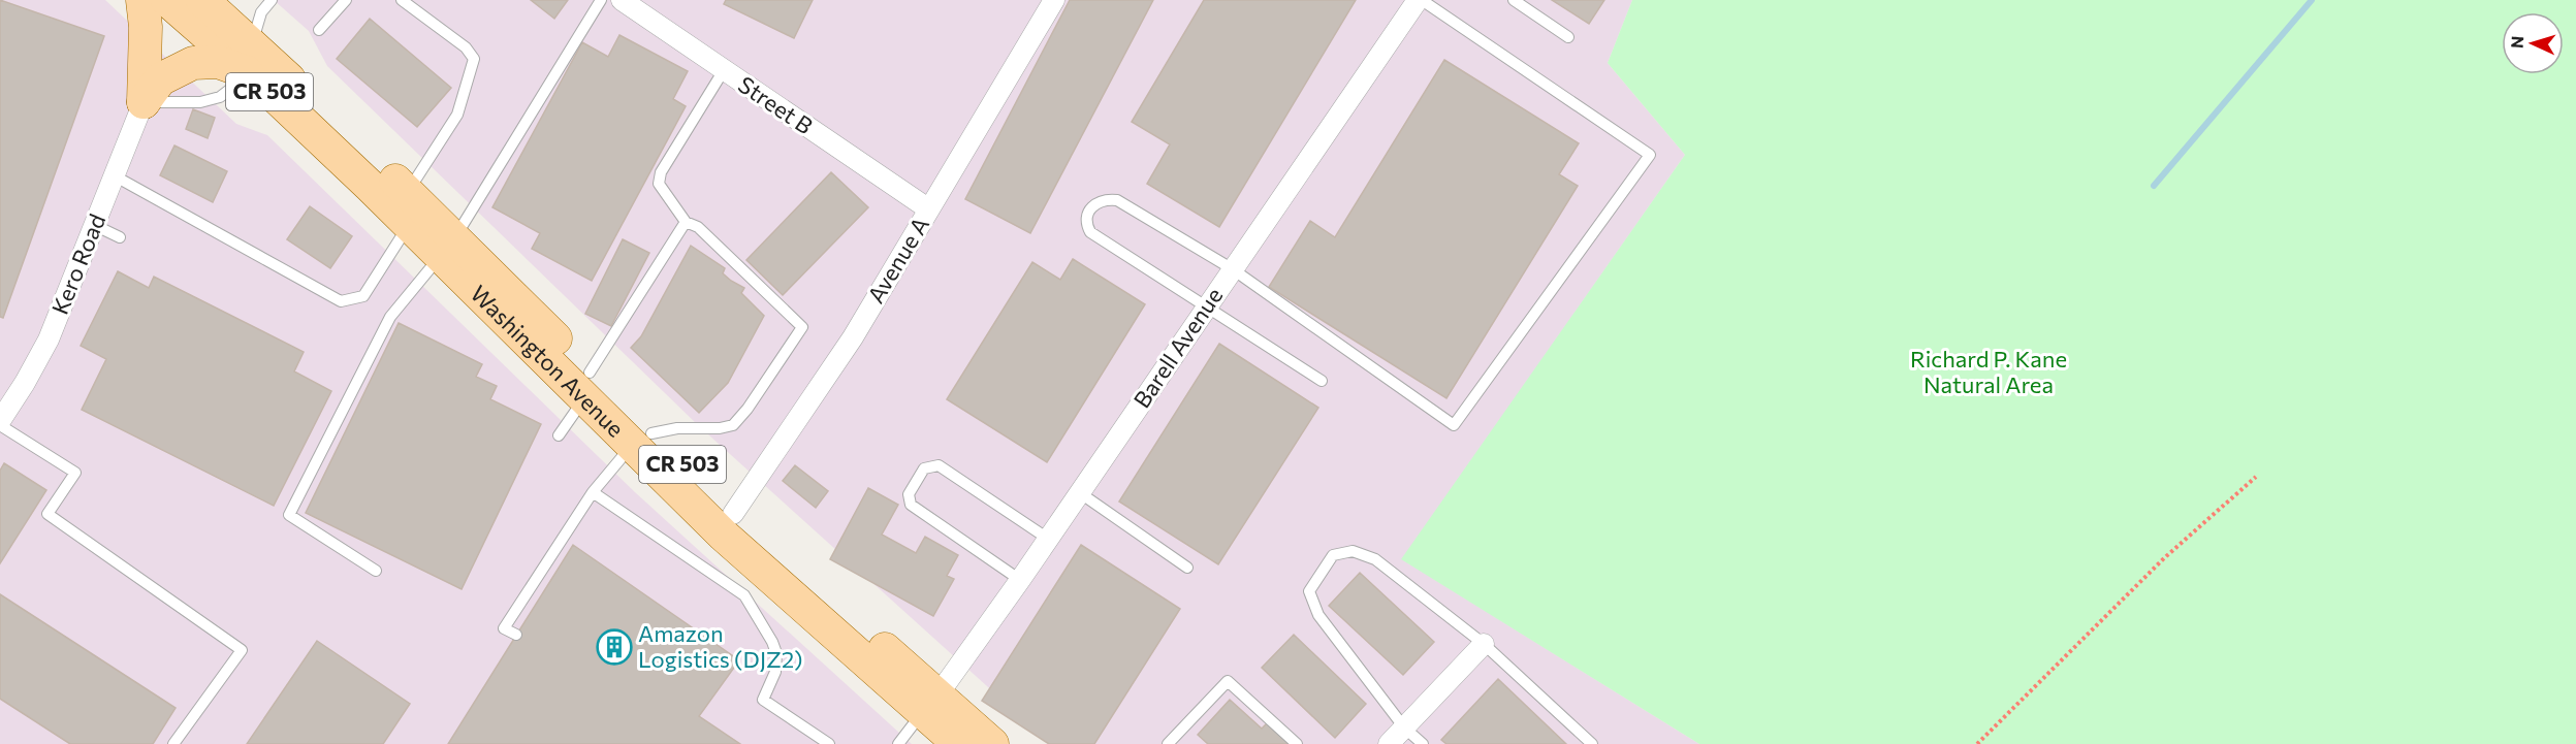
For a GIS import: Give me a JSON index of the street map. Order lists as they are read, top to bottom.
{
  "streets": {
    "main road": ["CR 503", "Washington Avenue"],
    "street": [
      "Street B",
      "Avenue A",
      "Kero Road",
      "Barell Avenue"
    ]
  },
  "crossings": [
    ["Street B", "Avenue A"],
    ["Avenue A", "Washington Avenue"],
    ["Barell Avenue", "Washington Avenue"]
  ],
  "parks": ["Richard P. Kane Natural Area"],
  "places": {
    "building": ["Amazon Logistics (DJZ2)"]
  },
  "north": "left"
}
